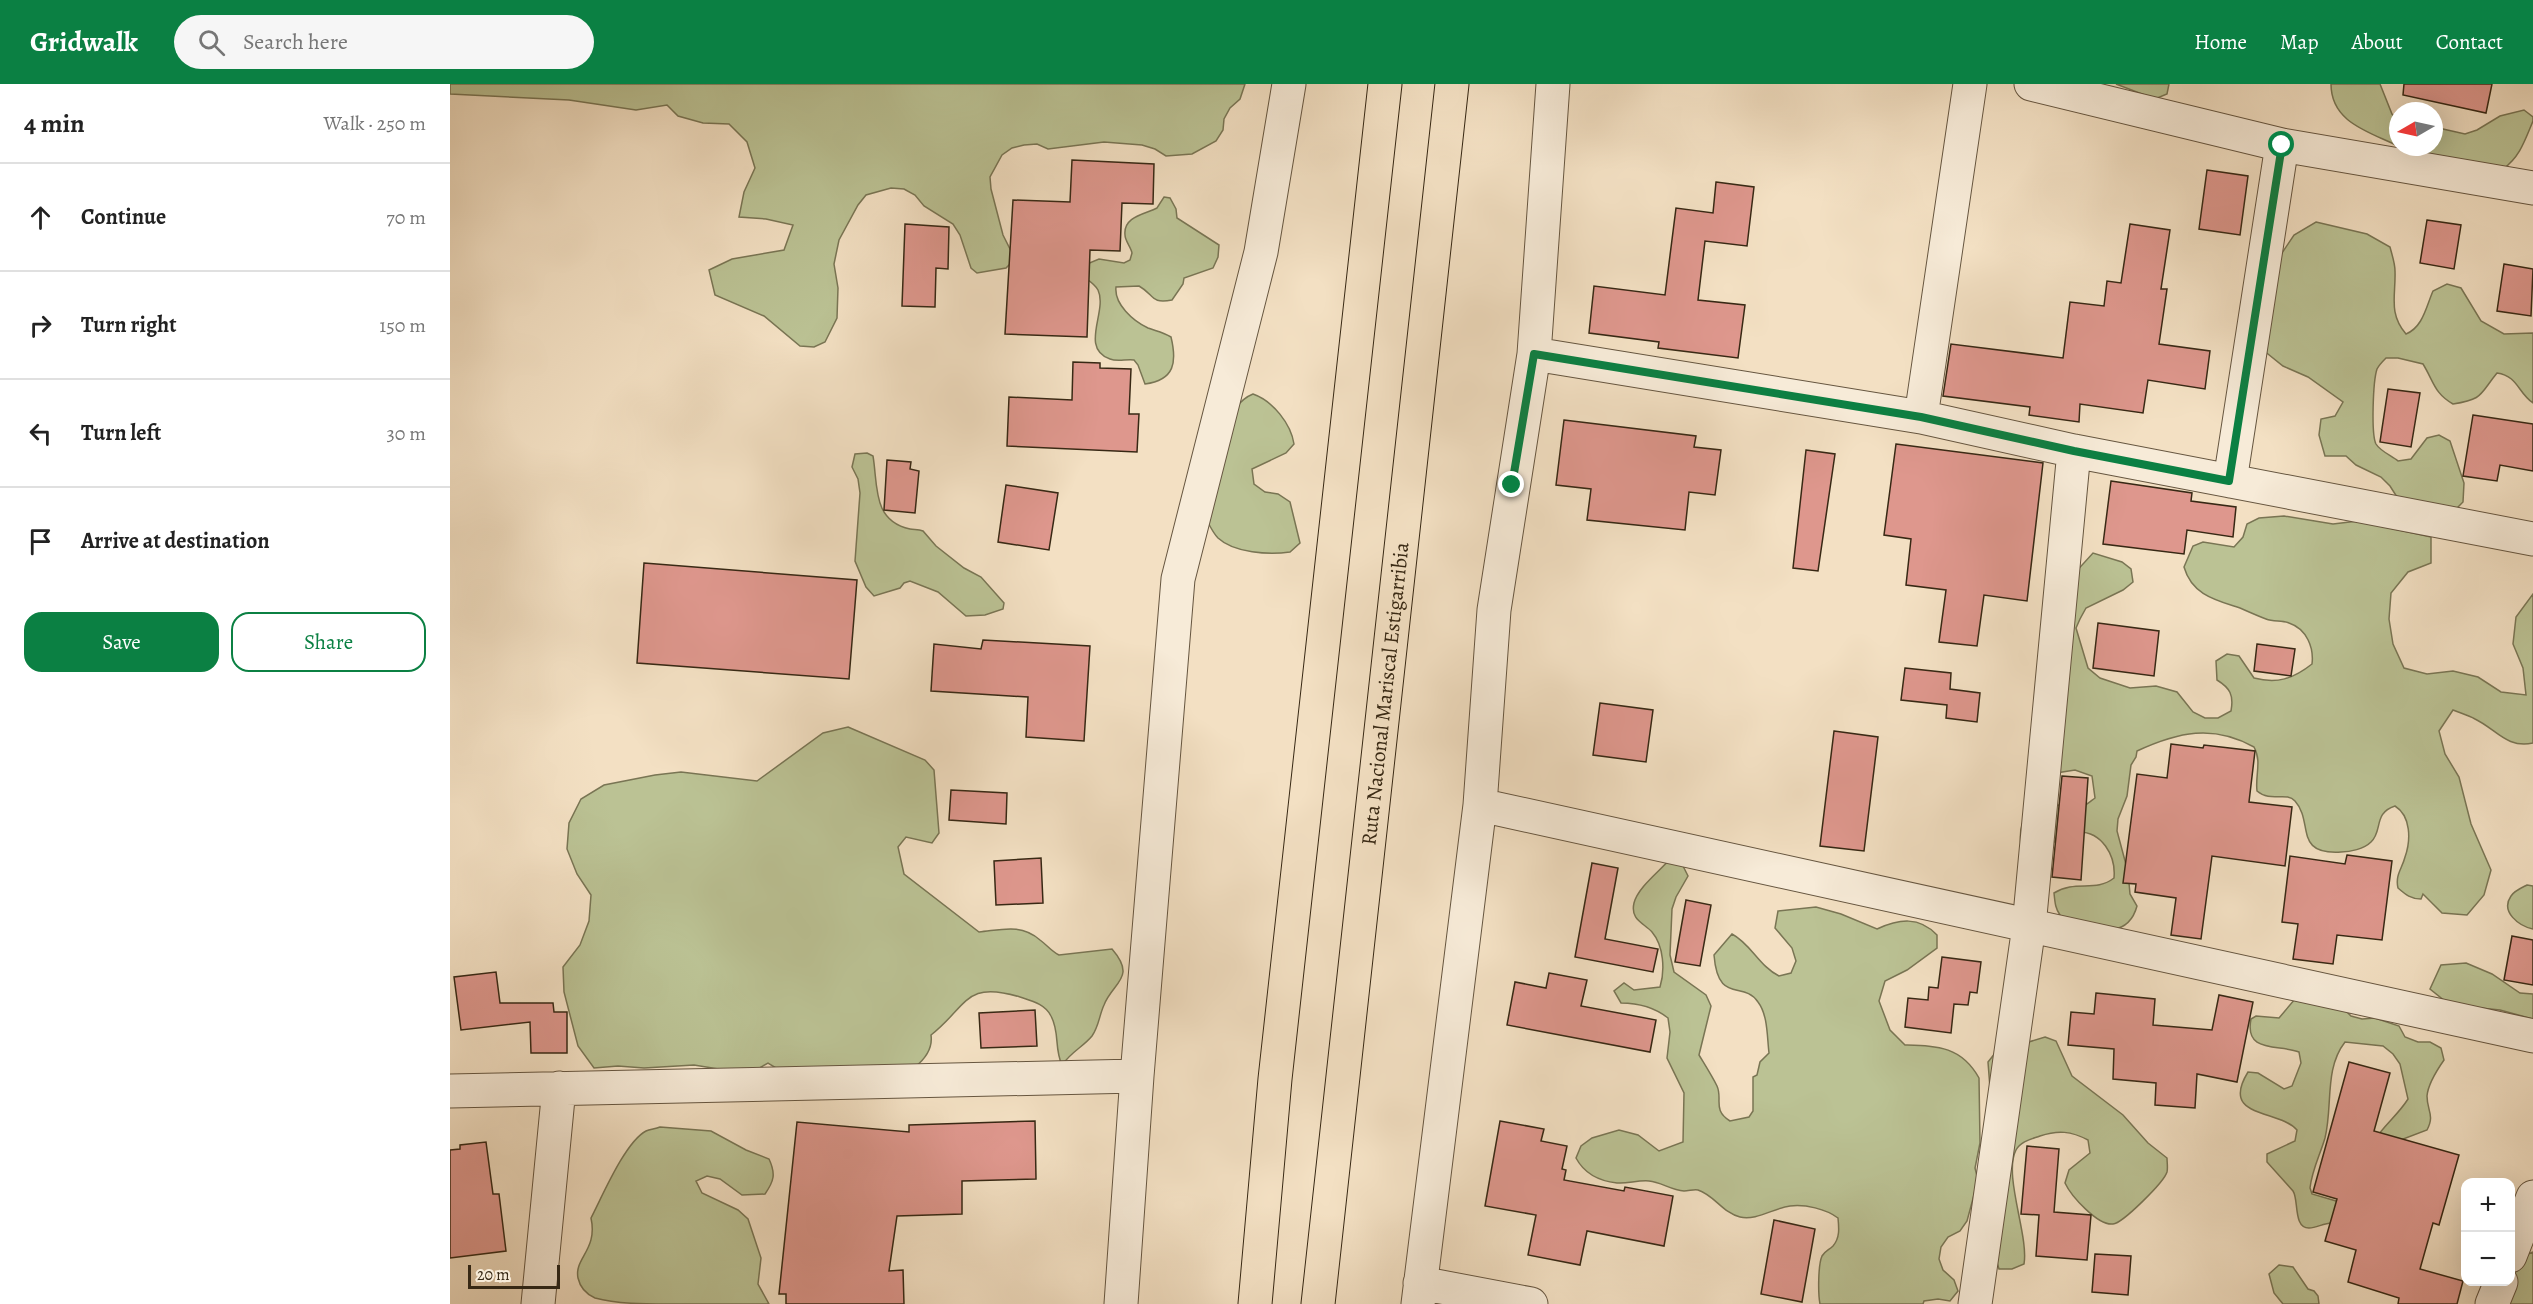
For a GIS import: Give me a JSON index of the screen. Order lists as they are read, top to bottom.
{
  "streets": {
    "highway": ["Ruta Nacional Mariscal Estigarribia"]
  },
  "scale_bar": "20 m",
  "north": "left",
  "page": {
    "header": "Gridwalk",
    "search": "Search here",
    "nav": [
      "Home",
      "Map",
      "About",
      "Contact"
    ],
    "heading": ["4 min", "Walk · 250 m"],
    "list": [
      ["Continue", "70 m"],
      ["Turn right", "150 m"],
      ["Turn left", "30 m"],
      "Arrive at destination"
    ],
    "buttons": ["Save", "Share"],
    "map_buttons": ["+", "−"],
    "scale": "20 m"
  }
}
